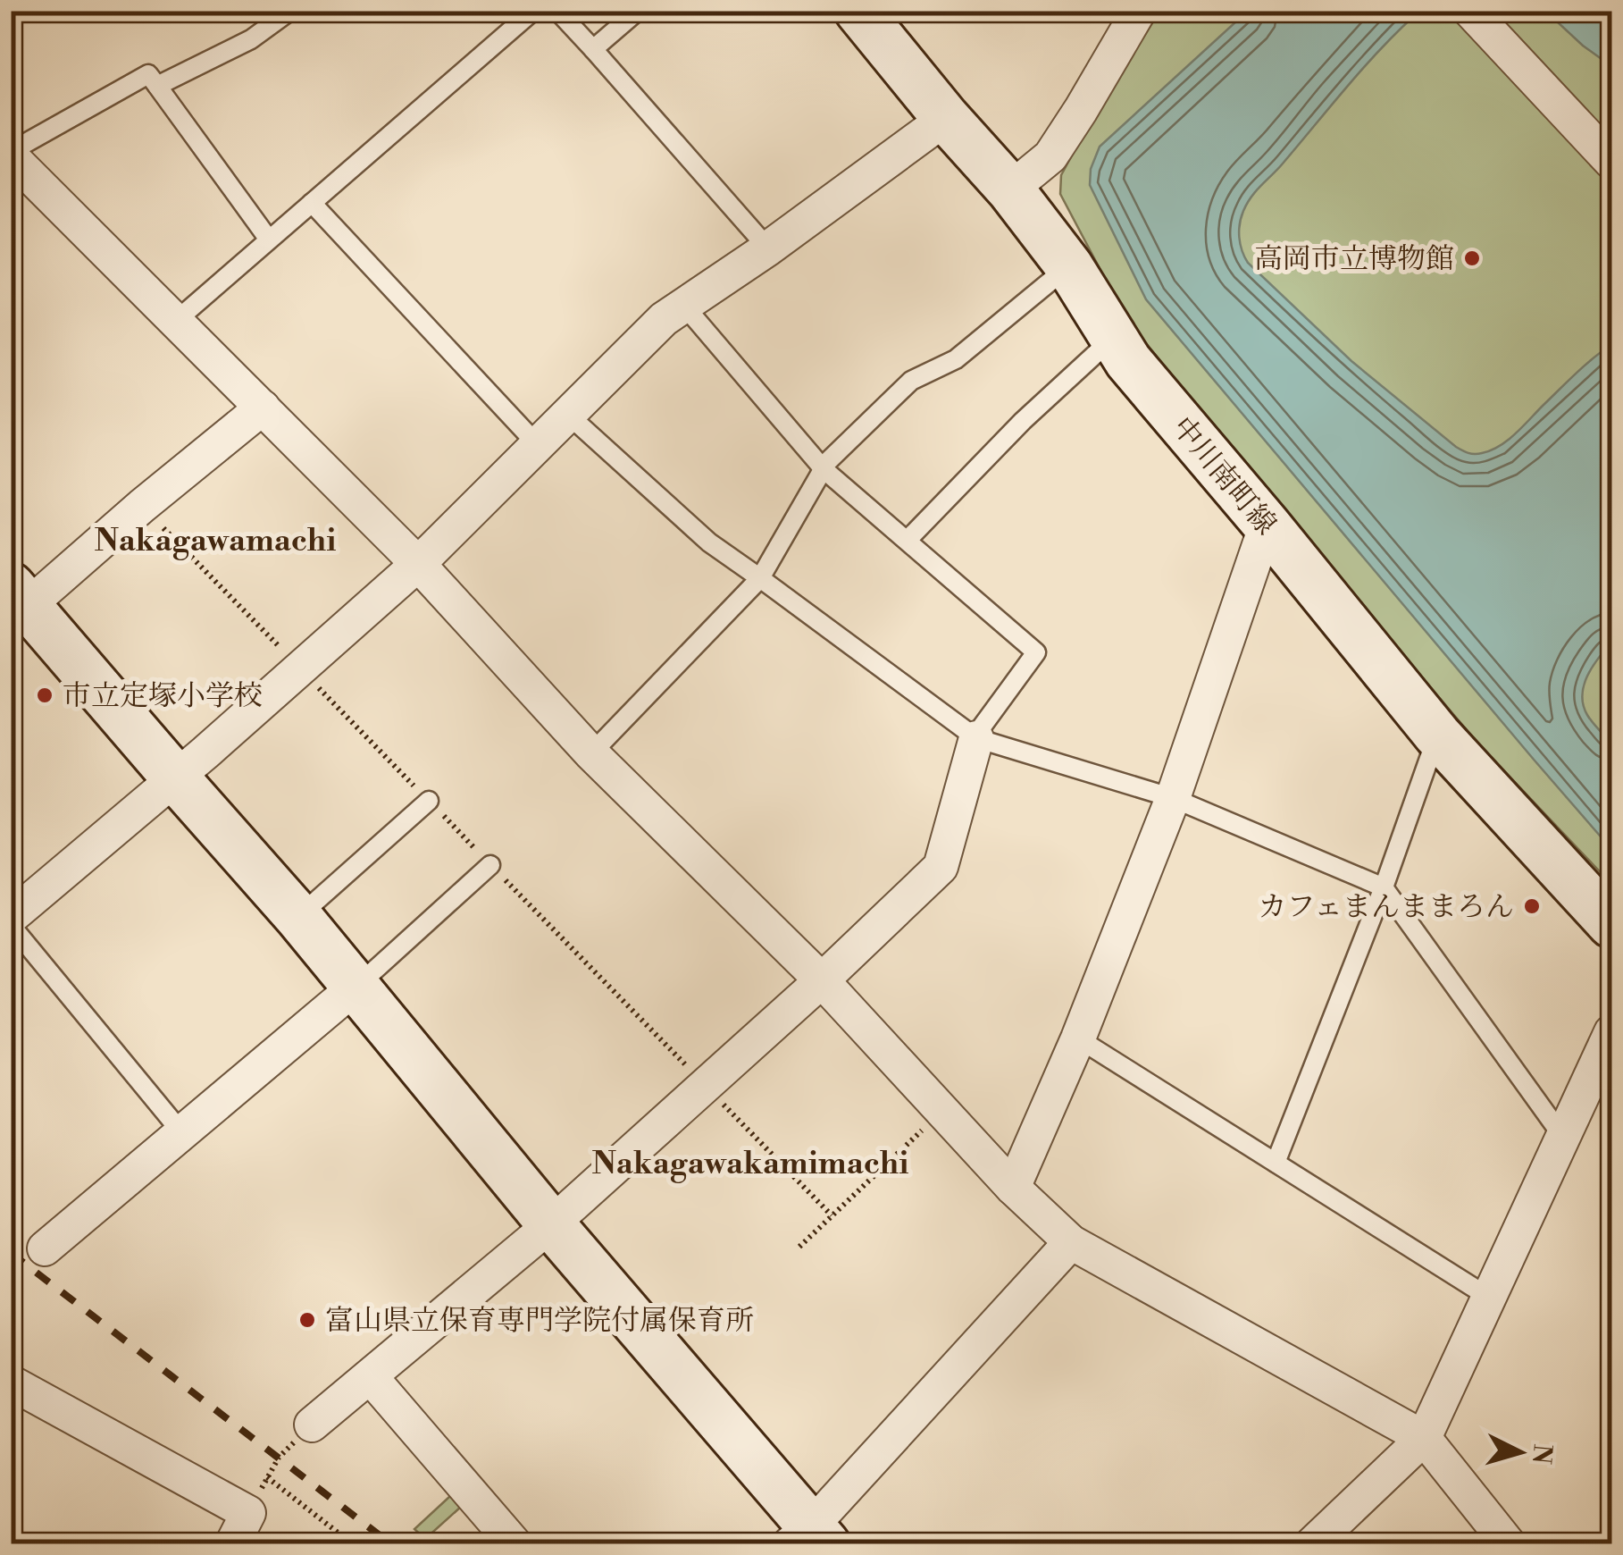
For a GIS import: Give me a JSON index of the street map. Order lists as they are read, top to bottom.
{
  "streets": {
    "street": ["中川南町線"]
  },
  "districts": ["Nakagawamachi", "Nakagawakamimachi"],
  "places": [
    "高岡市立博物館",
    "市立定塚小学校",
    "カフェまんままろん",
    "富山県立保育専門学院付属保育所"
  ],
  "north": "right"
}
